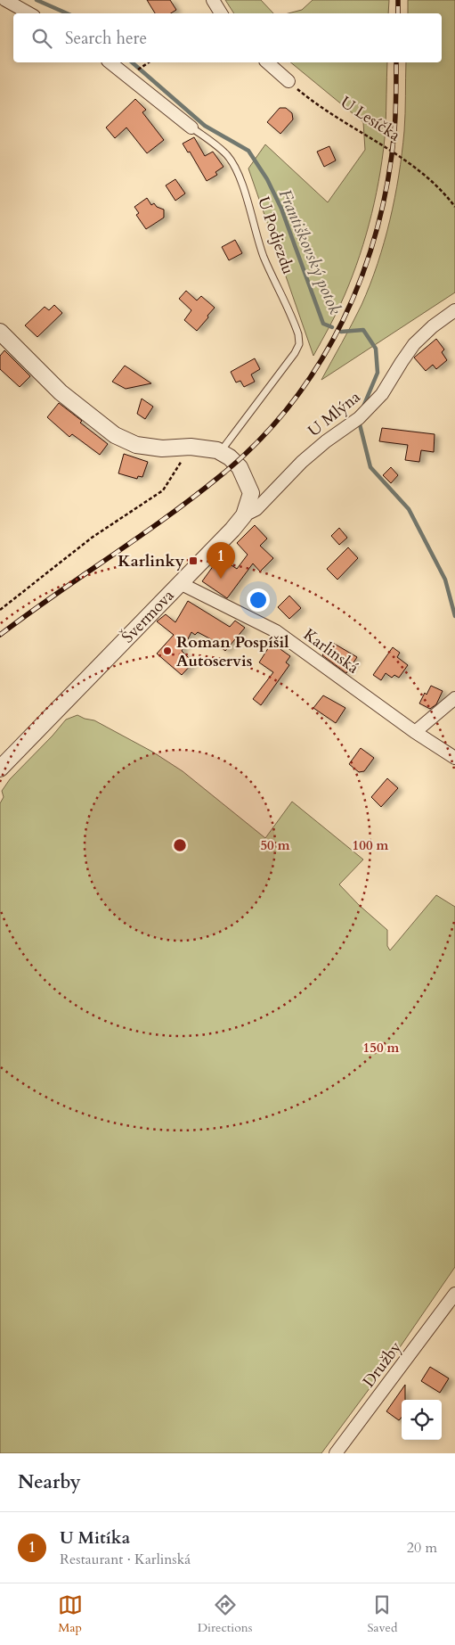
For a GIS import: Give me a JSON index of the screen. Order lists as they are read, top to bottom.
{
  "streets": {
    "street": [
      "U Podjezdu",
      "U Mlýna",
      "Švermova",
      "Karlinská",
      "Družby"
    ],
    "path": ["U Lesíčka"]
  },
  "crossings": [
    ["U Podjezdu", "Švermova"],
    ["U Mlýna", "Švermova"],
    ["Švermova", "Karlinská"]
  ],
  "water": ["Františkovský potok"],
  "places": {
    "transit": ["Karlinky"],
    "other": ["Roman Pospíšil Autoservis"]
  },
  "page": {
    "search": "Search here",
    "pins": "1",
    "heading": "Nearby",
    "list": [
      {
        "mark": "1",
        "name": "U Mitíka",
        "note": "Restaurant · Karlinská",
        "value": "20 m"
      }
    ],
    "nav": ["Map", "Directions", "Saved"]
  },
  "rings": ["50 m", "100 m", "150 m"]
}
